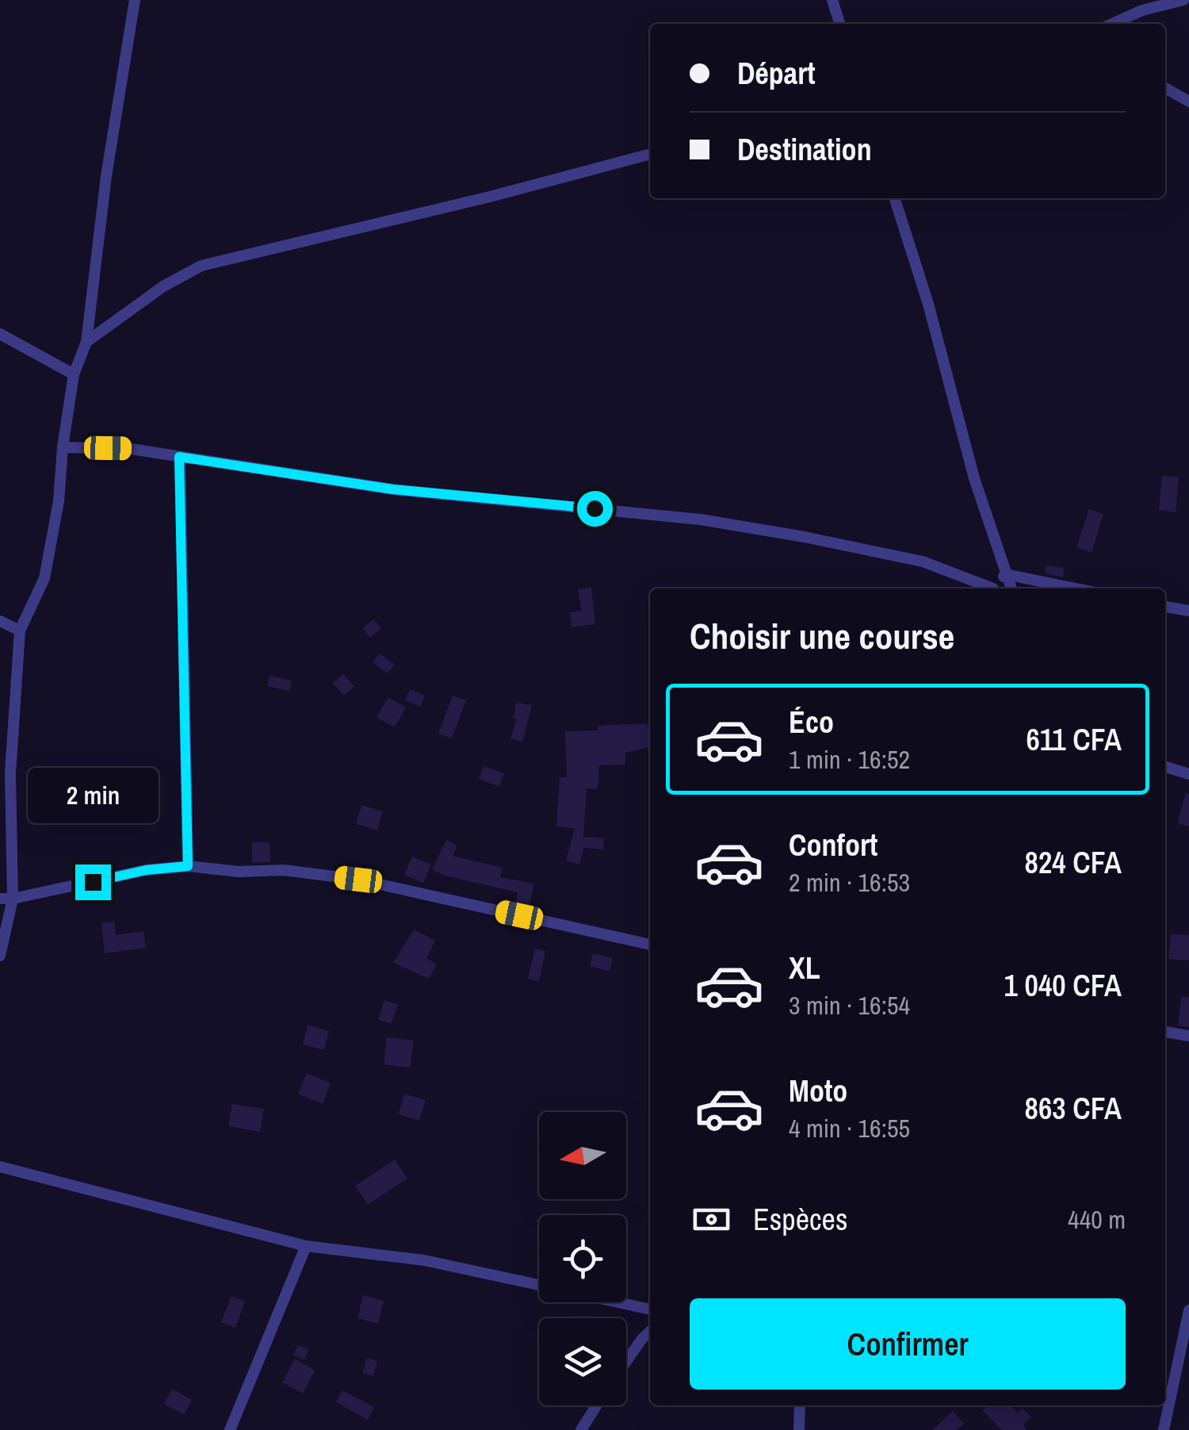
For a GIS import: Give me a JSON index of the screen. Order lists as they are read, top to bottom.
{
  "north": "left",
  "page": {
    "banner": ["Départ", "Destination"],
    "heading": "Choisir une course",
    "list": [
      {
        "name": "Éco",
        "note": "1 min · 16:52",
        "value": "611 CFA"
      },
      {
        "name": "Confort",
        "note": "2 min · 16:53",
        "value": "824 CFA"
      },
      {
        "name": "XL",
        "note": "3 min · 16:54",
        "value": "1 040 CFA"
      },
      {
        "name": "Moto",
        "note": "4 min · 16:55",
        "value": "863 CFA"
      }
    ],
    "bubble": "2 min",
    "pay": ["Espèces", "440 m"],
    "buttons": "Confirmer"
  }
}
